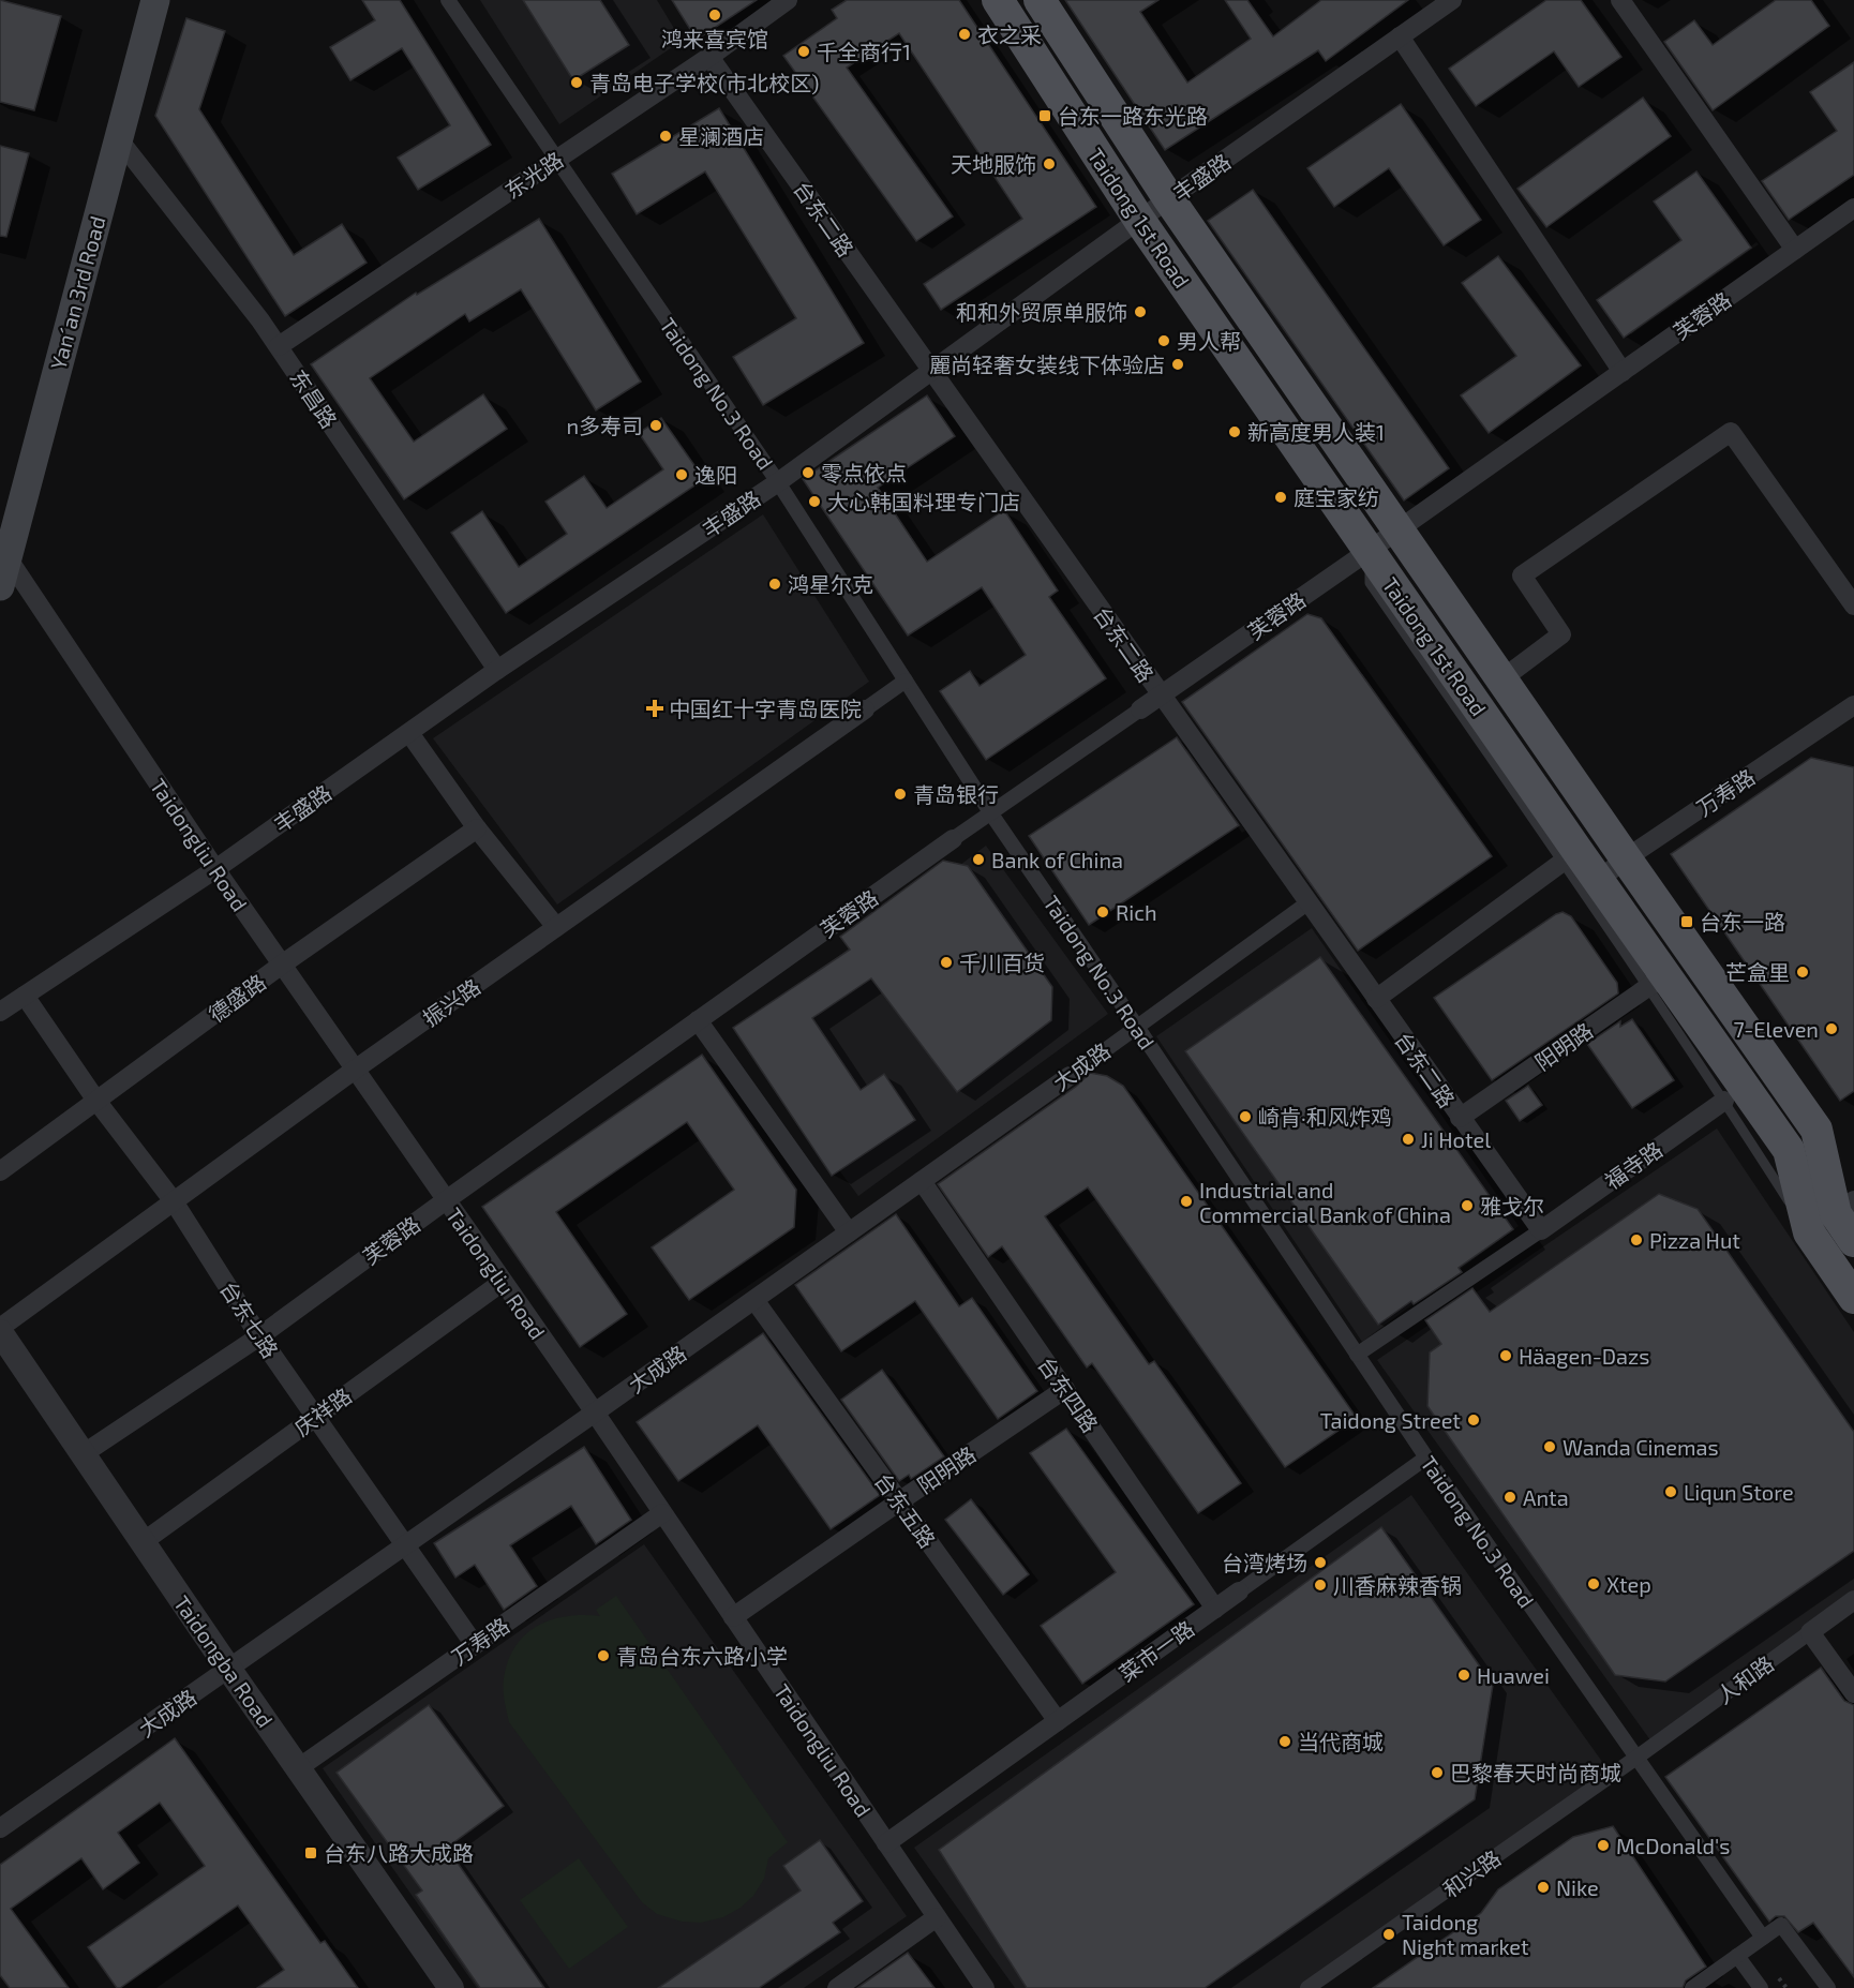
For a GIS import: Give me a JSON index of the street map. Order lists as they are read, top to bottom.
{
  "streets": {
    "main road": ["Taidong 1st Road", "Yan´an 3rd Road"],
    "street": [
      "东光路",
      "丰盛路",
      "台东二路",
      "芙蓉路",
      "Taidong No.3 Road",
      "东昌路",
      "万寿路",
      "Taidongliu Road",
      "德盛路",
      "振兴路",
      "阳明路",
      "大成路",
      "福寺路",
      "台东七路",
      "台东四路",
      "庆祥路",
      "台东五路",
      "菜市一路",
      "Taidongba Road",
      "人和路",
      "和兴路"
    ]
  },
  "crossings": [
    ["东光路", "台东二路"],
    ["东光路", "Taidong No.3 Road"],
    ["东光路", "东昌路"],
    ["丰盛路", "Taidong 1st Road"],
    ["丰盛路", "台东二路"],
    ["丰盛路", "Taidong No.3 Road"],
    ["丰盛路", "东昌路"],
    ["丰盛路", "Taidongliu Road"],
    ["丰盛路", "台东七路"],
    ["Taidong 1st Road", "芙蓉路"],
    ["Taidong 1st Road", "万寿路"],
    ["Taidong 1st Road", "阳明路"],
    ["台东二路", "芙蓉路"],
    ["台东二路", "阳明路"],
    ["台东二路", "大成路"],
    ["台东二路", "福寺路"],
    ["Yan´an 3rd Road", "东昌路"],
    ["Yan´an 3rd Road", "Taidongliu Road"],
    ["芙蓉路", "Taidong No.3 Road"],
    ["芙蓉路", "Taidongliu Road"],
    ["芙蓉路", "台东七路"],
    ["芙蓉路", "Taidongba Road"],
    ["Taidong No.3 Road", "振兴路"],
    ["Taidong No.3 Road", "大成路"],
    ["Taidong No.3 Road", "菜市一路"],
    ["Taidong No.3 Road", "人和路"],
    ["Taidong No.3 Road", "和兴路"],
    ["万寿路", "Taidongliu Road"],
    ["万寿路", "台东七路"],
    ["万寿路", "Taidongba Road"],
    ["Taidongliu Road", "德盛路"],
    ["Taidongliu Road", "振兴路"],
    ["Taidongliu Road", "阳明路"],
    ["Taidongliu Road", "大成路"],
    ["Taidongliu Road", "庆祥路"],
    ["Taidongliu Road", "菜市一路"],
    ["德盛路", "台东七路"],
    ["振兴路", "台东七路"],
    ["振兴路", "Taidongba Road"],
    ["阳明路", "台东四路"],
    ["阳明路", "台东五路"],
    ["大成路", "台东七路"],
    ["大成路", "台东四路"],
    ["大成路", "台东五路"],
    ["大成路", "Taidongba Road"],
    ["台东七路", "庆祥路"],
    ["台东四路", "菜市一路"],
    ["庆祥路", "Taidongba Road"],
    ["台东五路", "菜市一路"],
    ["人和路", "和兴路"]
  ],
  "places": {
    "other": [
      "鸿来喜宾馆",
      "衣之采",
      "千全商行1",
      "青岛电子学校(市北校区)",
      "星澜酒店",
      "天地服饰",
      "和和外贸原单服饰",
      "男人帮",
      "麗尚轻奢女装线下体验店",
      "n多寿司",
      "新高度男人装1",
      "零点依点",
      "逸阳",
      "庭宝家纺",
      "大心韩国料理专门店",
      "鸿星尔克",
      "青岛银行",
      "Bank of China",
      "Rich",
      "千川百货",
      "芒盒里",
      "7-Eleven",
      "崎肯·和风炸鸡",
      "Ji Hotel",
      "Industrial and Commercial Bank of China",
      "雅戈尔",
      "Pizza Hut",
      "Häagen-Dazs",
      "Taidong Street",
      "Wanda Cinemas",
      "Liqun Store",
      "Anta",
      "台湾烤场",
      "Xtep",
      "川香麻辣香锅",
      "青岛台东六路小学",
      "Huawei",
      "当代商城",
      "巴黎春天时尚商城",
      "McDonald's",
      "Nike",
      "Taidong Night market"
    ],
    "transit": ["台东一路东光路", "台东一路", "台东八路大成路"],
    "health": ["中国红十字青岛医院"]
  }
}
